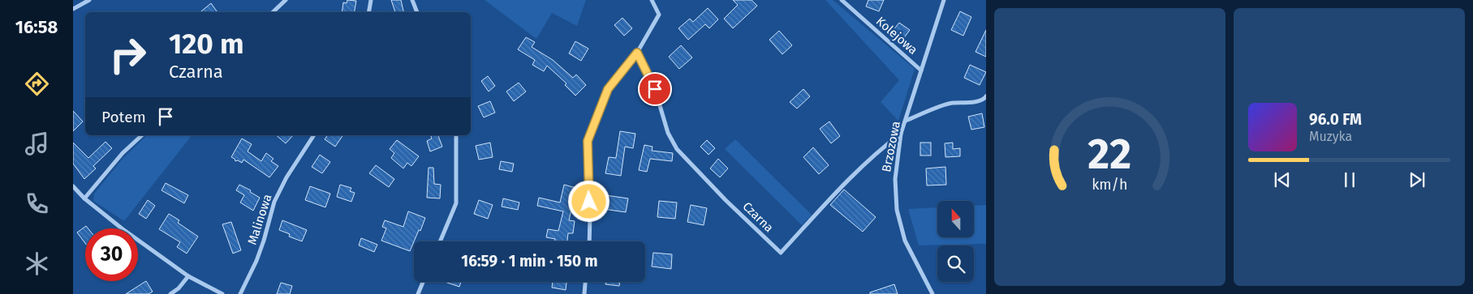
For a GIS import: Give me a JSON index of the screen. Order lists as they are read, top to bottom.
{
  "streets": {
    "street": [
      "Kolejowa",
      "Brzozowa",
      "Czarna",
      "Malinowa"
    ]
  },
  "crossings": [
    ["Kolejowa", "Brzozowa"],
    ["Brzozowa", "Czarna"]
  ],
  "north": "top",
  "page": {
    "tabs": "16:58",
    "turn": ["120 m", "Czarna"],
    "then": "Potem",
    "song": ["96.0 FM", "Muzyka"],
    "limit": "30",
    "trip": "16:59 · 1 min · 150 m",
    "gauge": ["22", "km/h"]
  }
}
